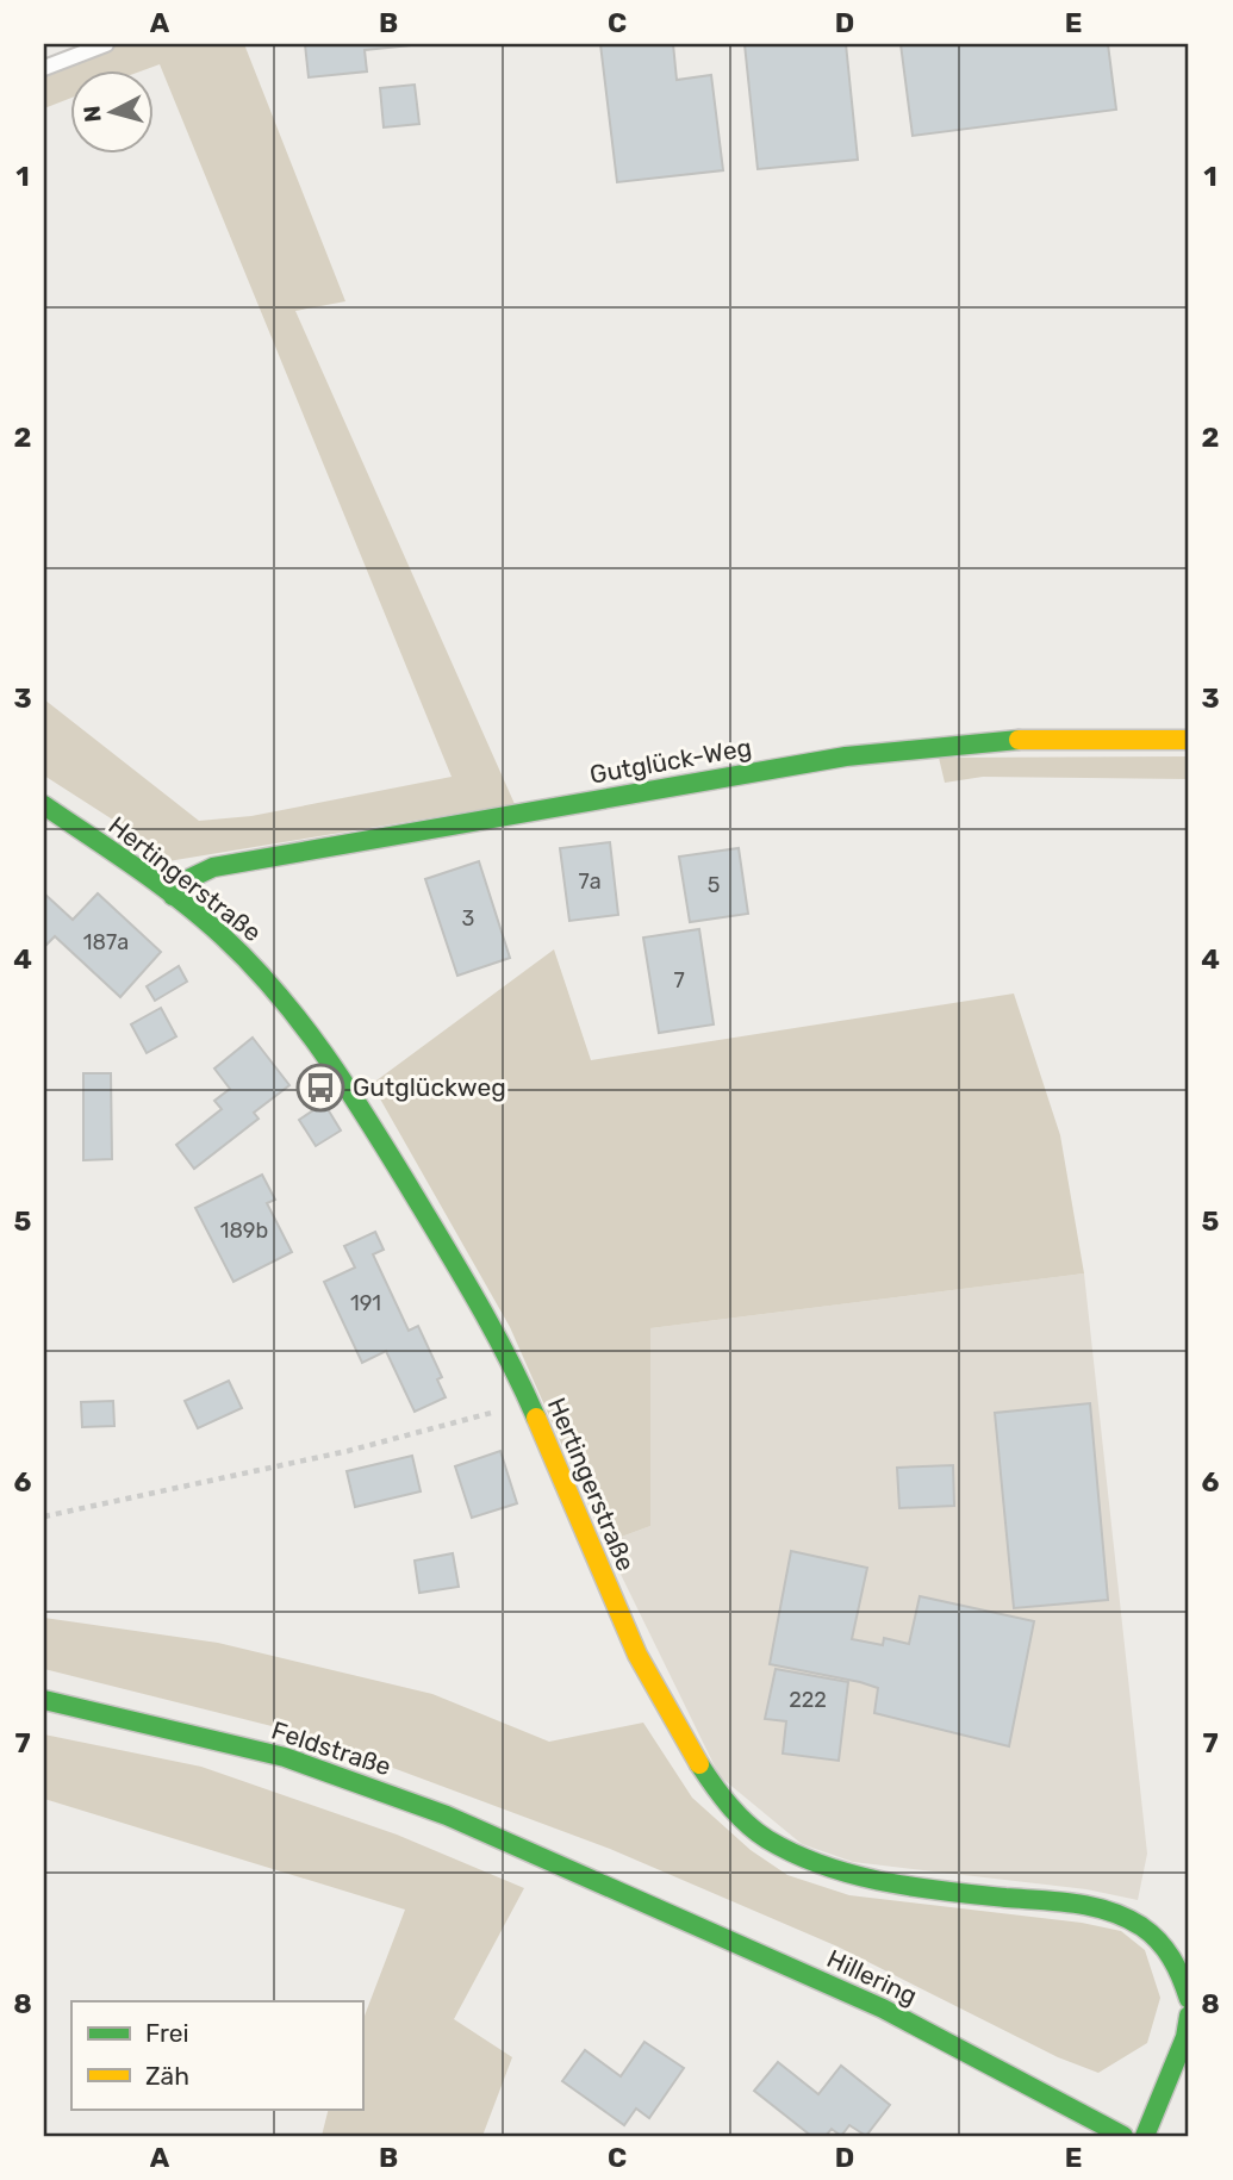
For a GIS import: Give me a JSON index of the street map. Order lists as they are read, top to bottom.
{
  "streets": {
    "street": [
      "Gutglück-Weg",
      "Hertingerstraße",
      "Feldstraße",
      "Hillering"
    ]
  },
  "crossings": [
    ["Gutglück-Weg", "Hertingerstraße"],
    ["Feldstraße", "Hillering"]
  ],
  "places": {
    "bus stop": ["Gutglückweg"]
  },
  "house_numbers": [
    "7a",
    "5",
    "3",
    "187a",
    "7",
    "189b",
    "191",
    "222"
  ],
  "legend": ["Frei", "Zäh"],
  "north": "left",
  "grid": {
    "columns": [
      "A",
      "B",
      "C",
      "D",
      "E"
    ],
    "rows": [
      "1",
      "2",
      "3",
      "4",
      "5",
      "6",
      "7",
      "8"
    ]
  }
}
